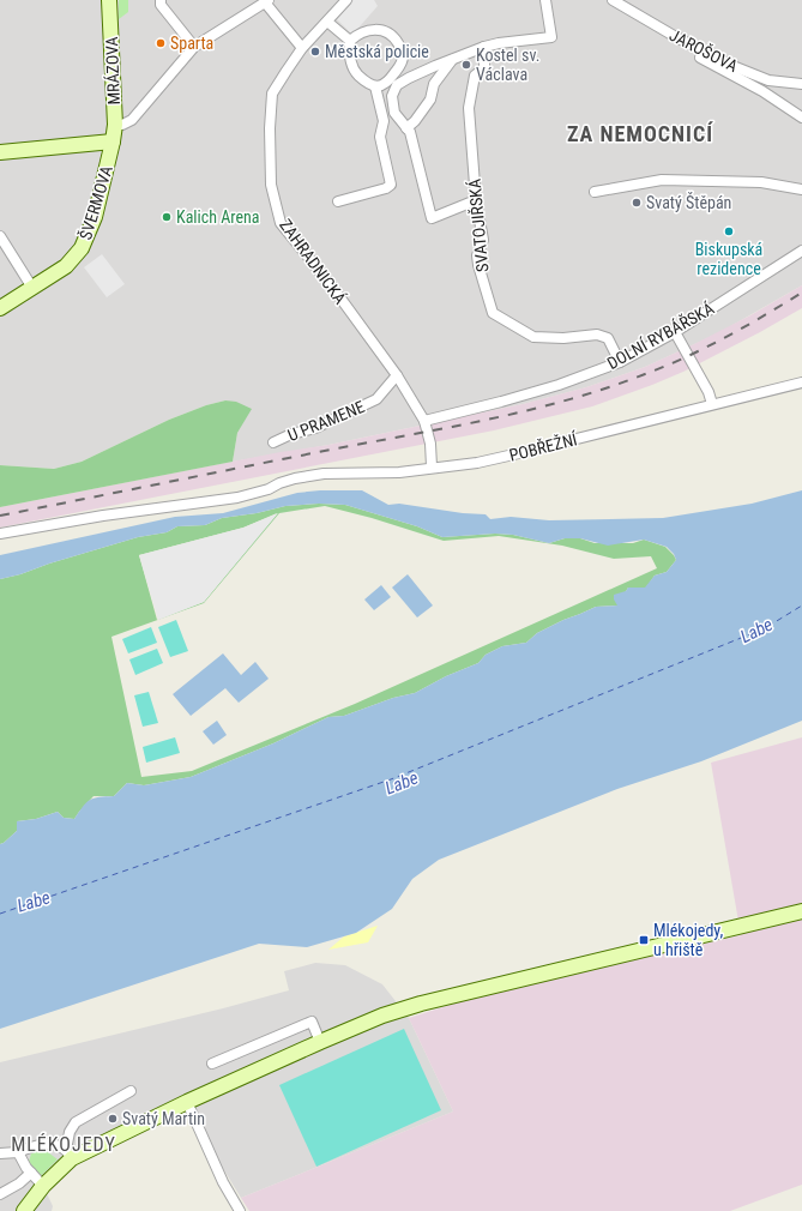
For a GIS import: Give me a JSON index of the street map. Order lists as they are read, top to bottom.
{
  "streets": {
    "street": [
      "JAROŠOVA",
      "MRÁZOVA",
      "ŠVERMOVA",
      "SVATOJIŘSKÁ",
      "ZAHRADNICKÁ",
      "DOLNÍ RYBÁŘSKÁ",
      "U PRAMENE",
      "POBŘEŽNÍ"
    ]
  },
  "crossings": [
    ["MRÁZOVA", "ŠVERMOVA"],
    ["SVATOJIŘSKÁ", "DOLNÍ RYBÁŘSKÁ"],
    ["ZAHRADNICKÁ", "DOLNÍ RYBÁŘSKÁ"],
    ["ZAHRADNICKÁ", "U PRAMENE"],
    ["ZAHRADNICKÁ", "POBŘEŽNÍ"]
  ],
  "districts": ["ZA NEMOCNICÍ", "MLÉKOJEDY"],
  "water": ["Labe"],
  "places": {
    "other": [
      "Sparta",
      "Městská policie",
      "Kostel sv. Václava",
      "Svatý Štěpán",
      "Kalich Arena",
      "Biskupská rezidence",
      "Svatý Martin"
    ],
    "transit": ["Mlékojedy, u hřiště"]
  }
}
